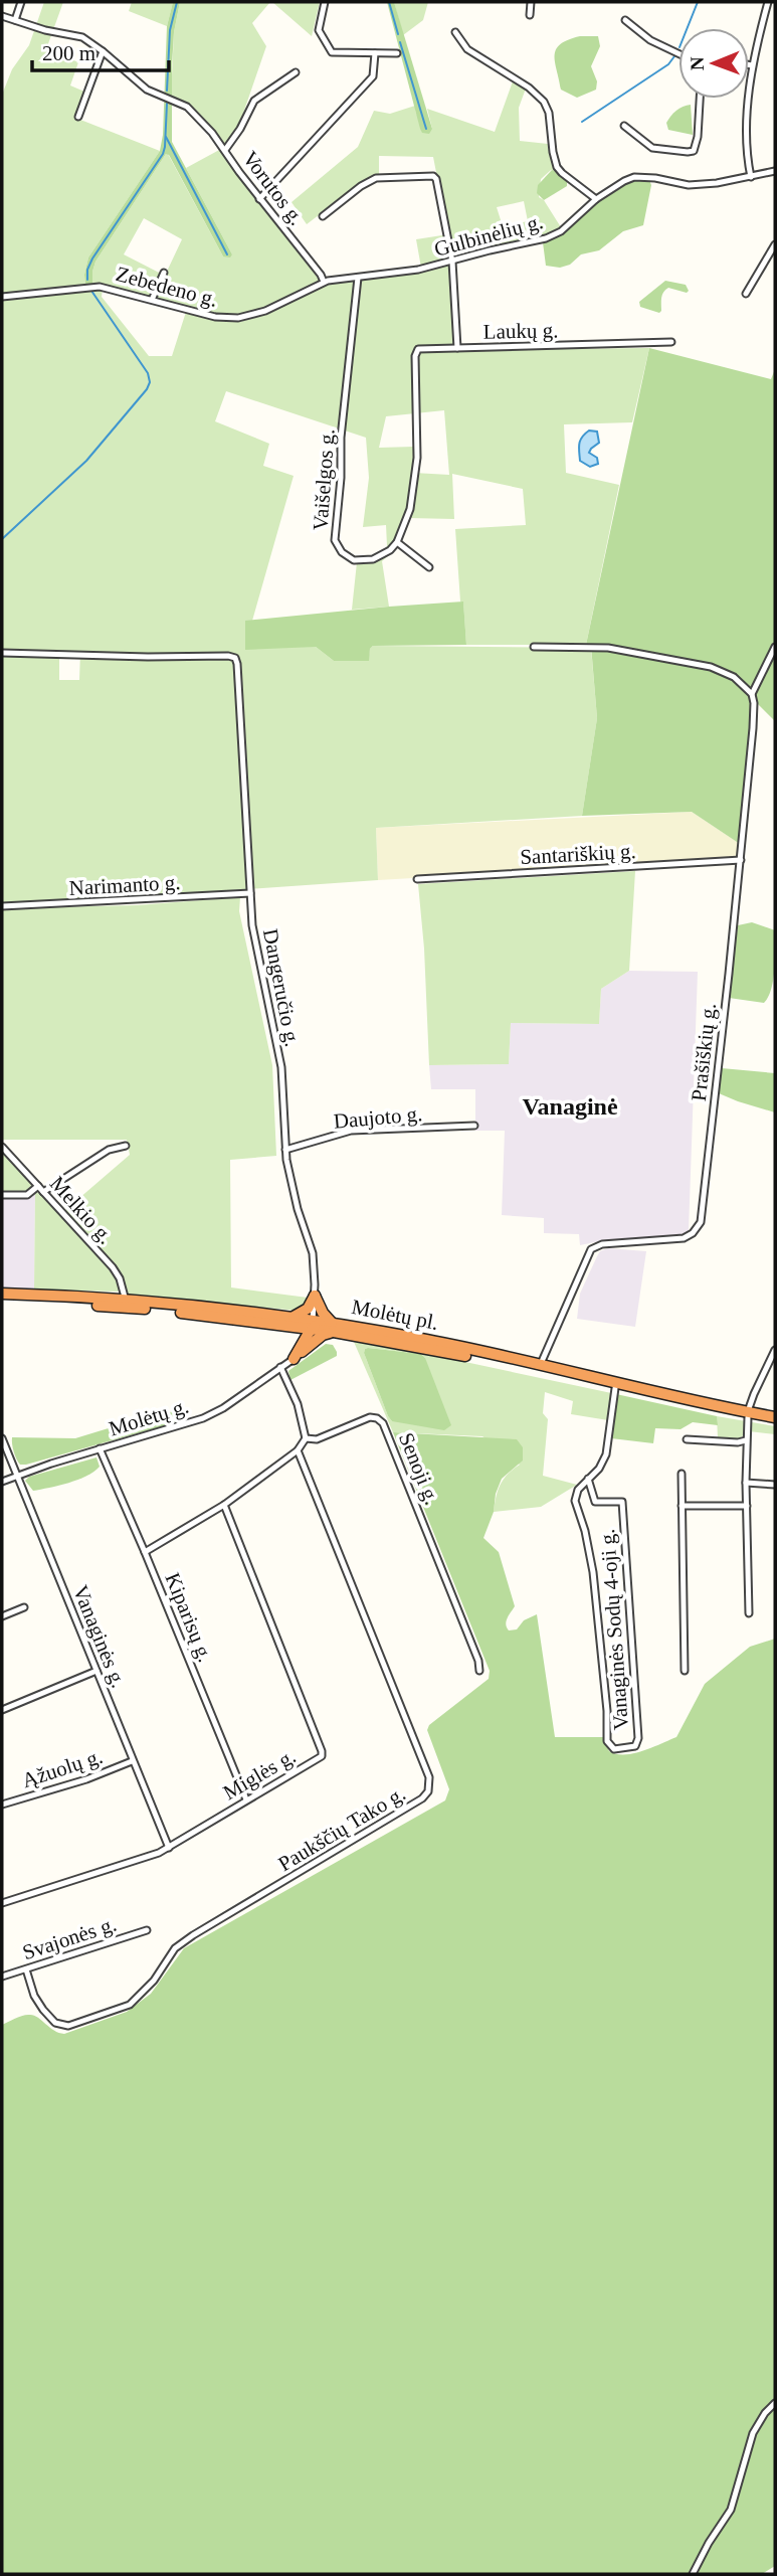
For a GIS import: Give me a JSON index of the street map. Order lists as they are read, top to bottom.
{
  "streets": {
    "highway": ["Molėtų pl."],
    "street": [
      "Vorutos g.",
      "Gulbinėlių g.",
      "Zebedeno g.",
      "Laukų g.",
      "Vaišelgos g.",
      "Santariškių g.",
      "Narimanto g.",
      "Dangeručio g.",
      "Prašiškių g.",
      "Daujoto g.",
      "Melkio g.",
      "Molėtų g.",
      "Senoji g.",
      "Kiparisų g.",
      "Vanaginės Sodų 4-oji g.",
      "Vanaginės g.",
      "Ąžuolų g.",
      "Miglės g.",
      "Paukščių Tako g.",
      "Svajonės g."
    ]
  },
  "crossings": [
    ["Vorutos g.", "Zebedeno g."],
    ["Gulbinėlių g.", "Zebedeno g."],
    ["Gulbinėlių g.", "Laukų g."],
    ["Gulbinėlių g.", "Vaišelgos g."],
    ["Zebedeno g.", "Vaišelgos g."],
    ["Santariškių g.", "Prašiškių g."],
    ["Narimanto g.", "Dangeručio g."],
    ["Dangeručio g.", "Daujoto g."],
    ["Prašiškių g.", "Molėtų pl."],
    ["Molėtų g.", "Kiparisų g."],
    ["Molėtų g.", "Vanaginės g."],
    ["Kiparisų g.", "Miglės g."],
    ["Vanaginės g.", "Ąžuolų g."],
    ["Vanaginės g.", "Miglės g."],
    ["Paukščių Tako g.", "Svajonės g."]
  ],
  "districts": ["Vanaginė"],
  "scale_bar": "200 m",
  "north": "left"
}
